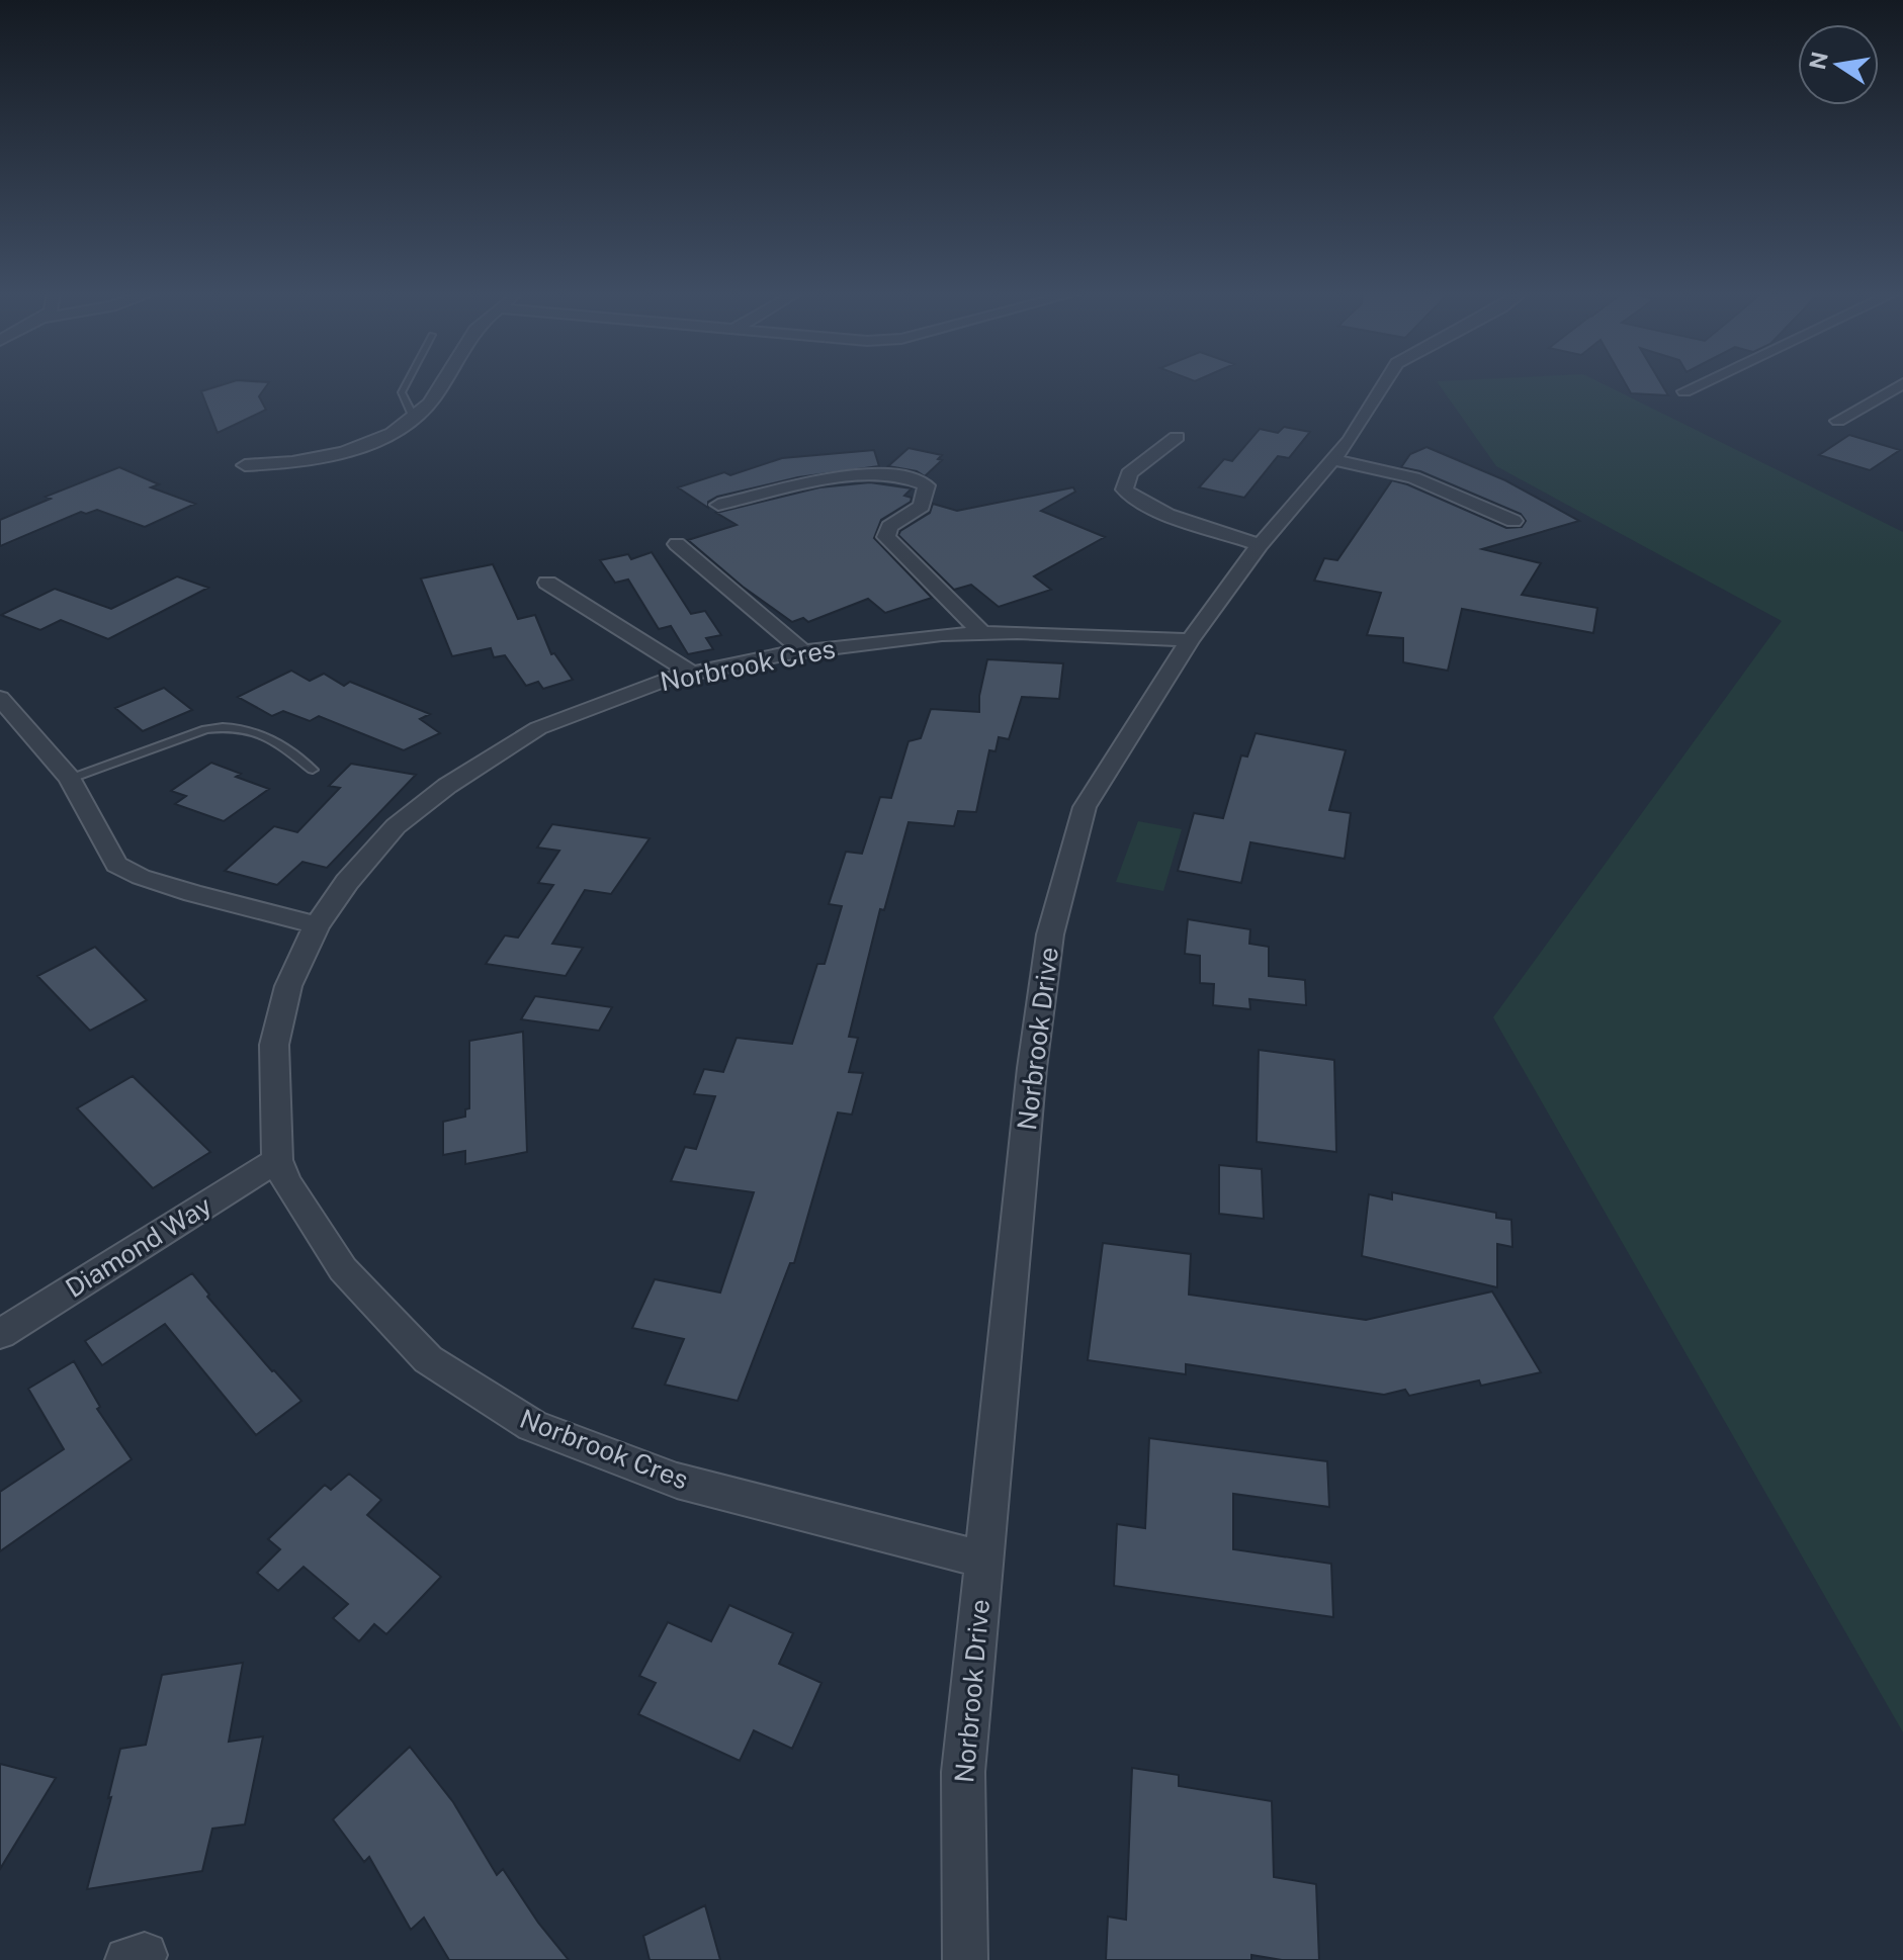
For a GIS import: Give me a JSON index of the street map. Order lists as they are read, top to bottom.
{
  "streets": {
    "street": ["Norbrook Cres", "Norbrook Drive", "Diamond Way"]
  },
  "crossings": [
    ["Norbrook Cres", "Norbrook Drive"],
    ["Norbrook Cres", "Diamond Way"]
  ],
  "north": "left"
}
